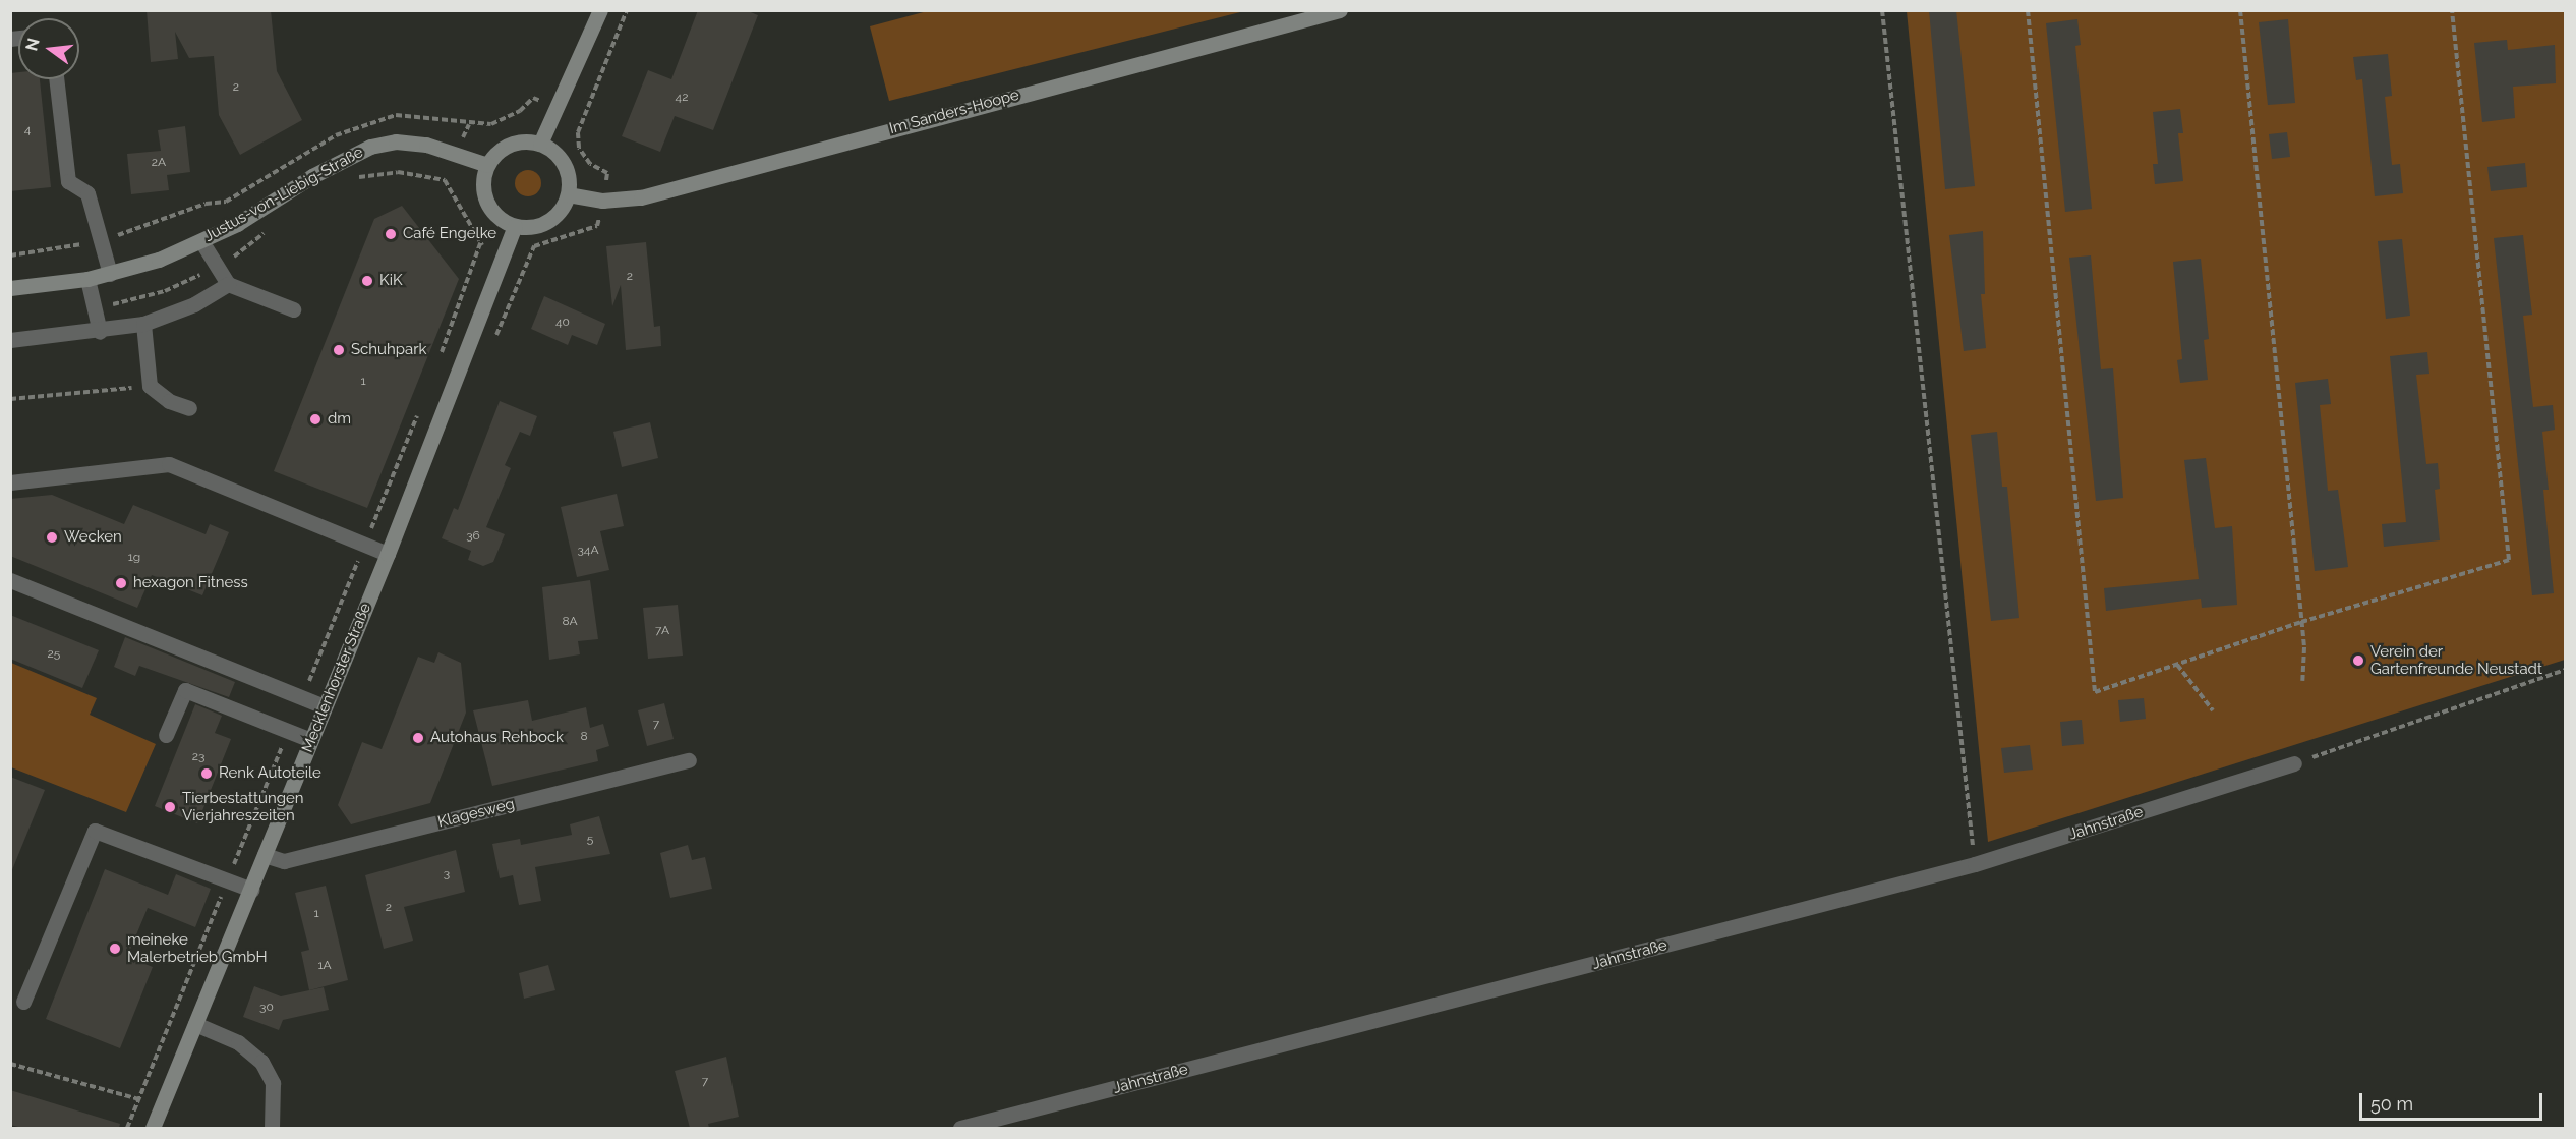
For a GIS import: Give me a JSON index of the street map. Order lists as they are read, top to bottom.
{
  "streets": {
    "main road": ["Im Sanders-Hoope", "Justus-von-Liebig-Straße", "Mecklenhorster Straße"],
    "street": ["Klagesweg", "Jahnstraße"]
  },
  "crossings": [
    ["Im Sanders-Hoope", "Justus-von-Liebig-Straße"],
    ["Im Sanders-Hoope", "Mecklenhorster Straße"],
    ["Justus-von-Liebig-Straße", "Mecklenhorster Straße"],
    ["Mecklenhorster Straße", "Klagesweg"]
  ],
  "places": [
    "Café Engelke",
    "KiK",
    "Schuhpark",
    "dm",
    "Wecken",
    "hexagon Fitness",
    "Verein der Gartenfreunde Neustadt",
    "Autohaus Rehbock",
    "Renk Autoteile",
    "Tierbestattungen Vierjahreszeiten",
    "meineke Malerbetrieb GmbH"
  ],
  "house_numbers": [
    "2",
    "42",
    "4",
    "2A",
    "2",
    "40",
    "1",
    "36",
    "34A",
    "1g",
    "8A",
    "7A",
    "25",
    "7",
    "8",
    "23",
    "5",
    "3",
    "2",
    "1",
    "1A",
    "30",
    "7"
  ],
  "scale_bar": "50 m",
  "north": "left"
}
